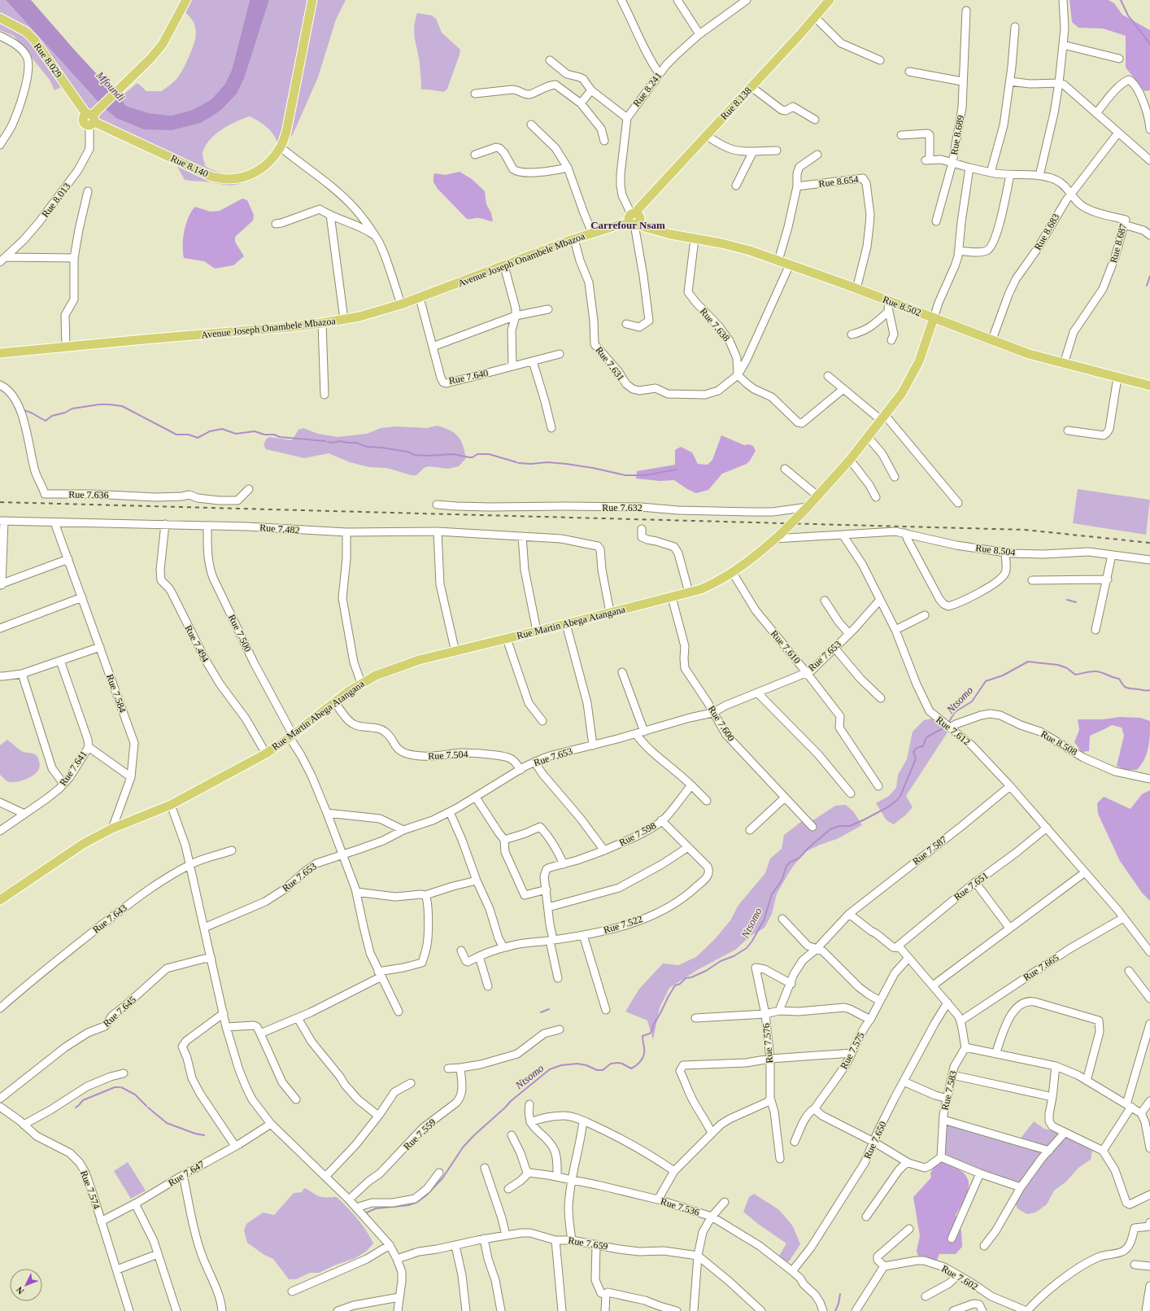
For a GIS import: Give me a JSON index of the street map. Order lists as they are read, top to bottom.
{
  "streets": {
    "main road": [
      "Rue 8.029",
      "Rue 8.138",
      "Rue 8.140",
      "Avenue Joseph Onambele Mbazoa",
      "Rue 8.502",
      "Rue Martin Abega Atangana"
    ],
    "street": [
      "Rue 8.241",
      "Rue 8.689",
      "Rue 8.654",
      "Rue 8.013",
      "Rue 8.683",
      "Rue 8.687",
      "Rue 7.638",
      "Rue 7.631",
      "Rue 7.640",
      "Rue 7.636",
      "Rue 7.632",
      "Rue 7.482",
      "Rue 8.504",
      "Rue 7.500",
      "Rue 7.494",
      "Rue 7.610",
      "Rue 7.653",
      "Rue 7.584",
      "Rue 7.600",
      "Rue 7.612",
      "Rue 8.508",
      "Rue 7.504",
      "Rue 7.641",
      "Rue 7.598",
      "Rue 7.587",
      "Rue 7.651",
      "Rue 7.643",
      "Rue 7.522",
      "Rue 7.665",
      "Rue 7.645",
      "Rue 7.576",
      "Rue 7.575",
      "Rue 7.583",
      "Rue 7.559",
      "Rue 7.650",
      "Rue 7.647",
      "Rue 7.574",
      "Rue 7.536",
      "Rue 7.659",
      "Rue 7.602"
    ]
  },
  "crossings": [
    ["Rue 8.029", "Rue 8.140"],
    ["Rue 8.029", "Rue 8.013"],
    ["Rue 8.241", "Rue 8.138"],
    ["Rue 8.241", "Avenue Joseph Onambele Mbazoa"],
    ["Rue 8.241", "Rue 8.502"],
    ["Rue 8.138", "Avenue Joseph Onambele Mbazoa"],
    ["Rue 8.138", "Rue 8.502"],
    ["Rue 8.689", "Rue 8.687"],
    ["Rue 8.140", "Rue 8.013"],
    ["Rue 8.654", "Rue 8.502"],
    ["Rue 8.683", "Rue 8.687"],
    ["Rue 8.683", "Rue 8.502"],
    ["Rue 8.687", "Rue 8.502"],
    ["Avenue Joseph Onambele Mbazoa", "Rue 8.502"],
    ["Avenue Joseph Onambele Mbazoa", "Rue 7.631"],
    ["Avenue Joseph Onambele Mbazoa", "Rue 7.640"],
    ["Rue 8.502", "Rue 7.638"],
    ["Rue 8.502", "Rue 7.631"],
    ["Rue 8.502", "Rue Martin Abega Atangana"],
    ["Rue 7.638", "Rue 7.631"],
    ["Rue 7.632", "Rue Martin Abega Atangana"],
    ["Rue 7.482", "Rue Martin Abega Atangana"],
    ["Rue 7.482", "Rue 7.500"],
    ["Rue 7.482", "Rue 7.494"],
    ["Rue 7.482", "Rue 7.584"],
    ["Rue 8.504", "Rue 7.612"],
    ["Rue Martin Abega Atangana", "Rue 7.500"],
    ["Rue Martin Abega Atangana", "Rue 7.494"],
    ["Rue Martin Abega Atangana", "Rue 7.610"],
    ["Rue Martin Abega Atangana", "Rue 7.584"],
    ["Rue Martin Abega Atangana", "Rue 7.600"],
    ["Rue Martin Abega Atangana", "Rue 7.504"],
    ["Rue 7.500", "Rue 7.653"],
    ["Rue 7.610", "Rue 7.653"],
    ["Rue 7.653", "Rue 7.600"],
    ["Rue 7.653", "Rue 7.612"],
    ["Rue 7.653", "Rue 7.504"],
    ["Rue 7.612", "Rue 8.508"],
    ["Rue 7.612", "Rue 7.587"],
    ["Rue 7.612", "Rue 7.651"],
    ["Rue 7.612", "Rue 7.665"],
    ["Rue 7.598", "Rue 7.522"],
    ["Rue 7.587", "Rue 7.576"],
    ["Rue 7.650", "Rue 7.536"],
    ["Rue 7.647", "Rue 7.574"]
  ],
  "districts": ["Carrefour Nsam"],
  "water": ["Mfoundi", "Ntsomo"],
  "north": "bottom left"
}
